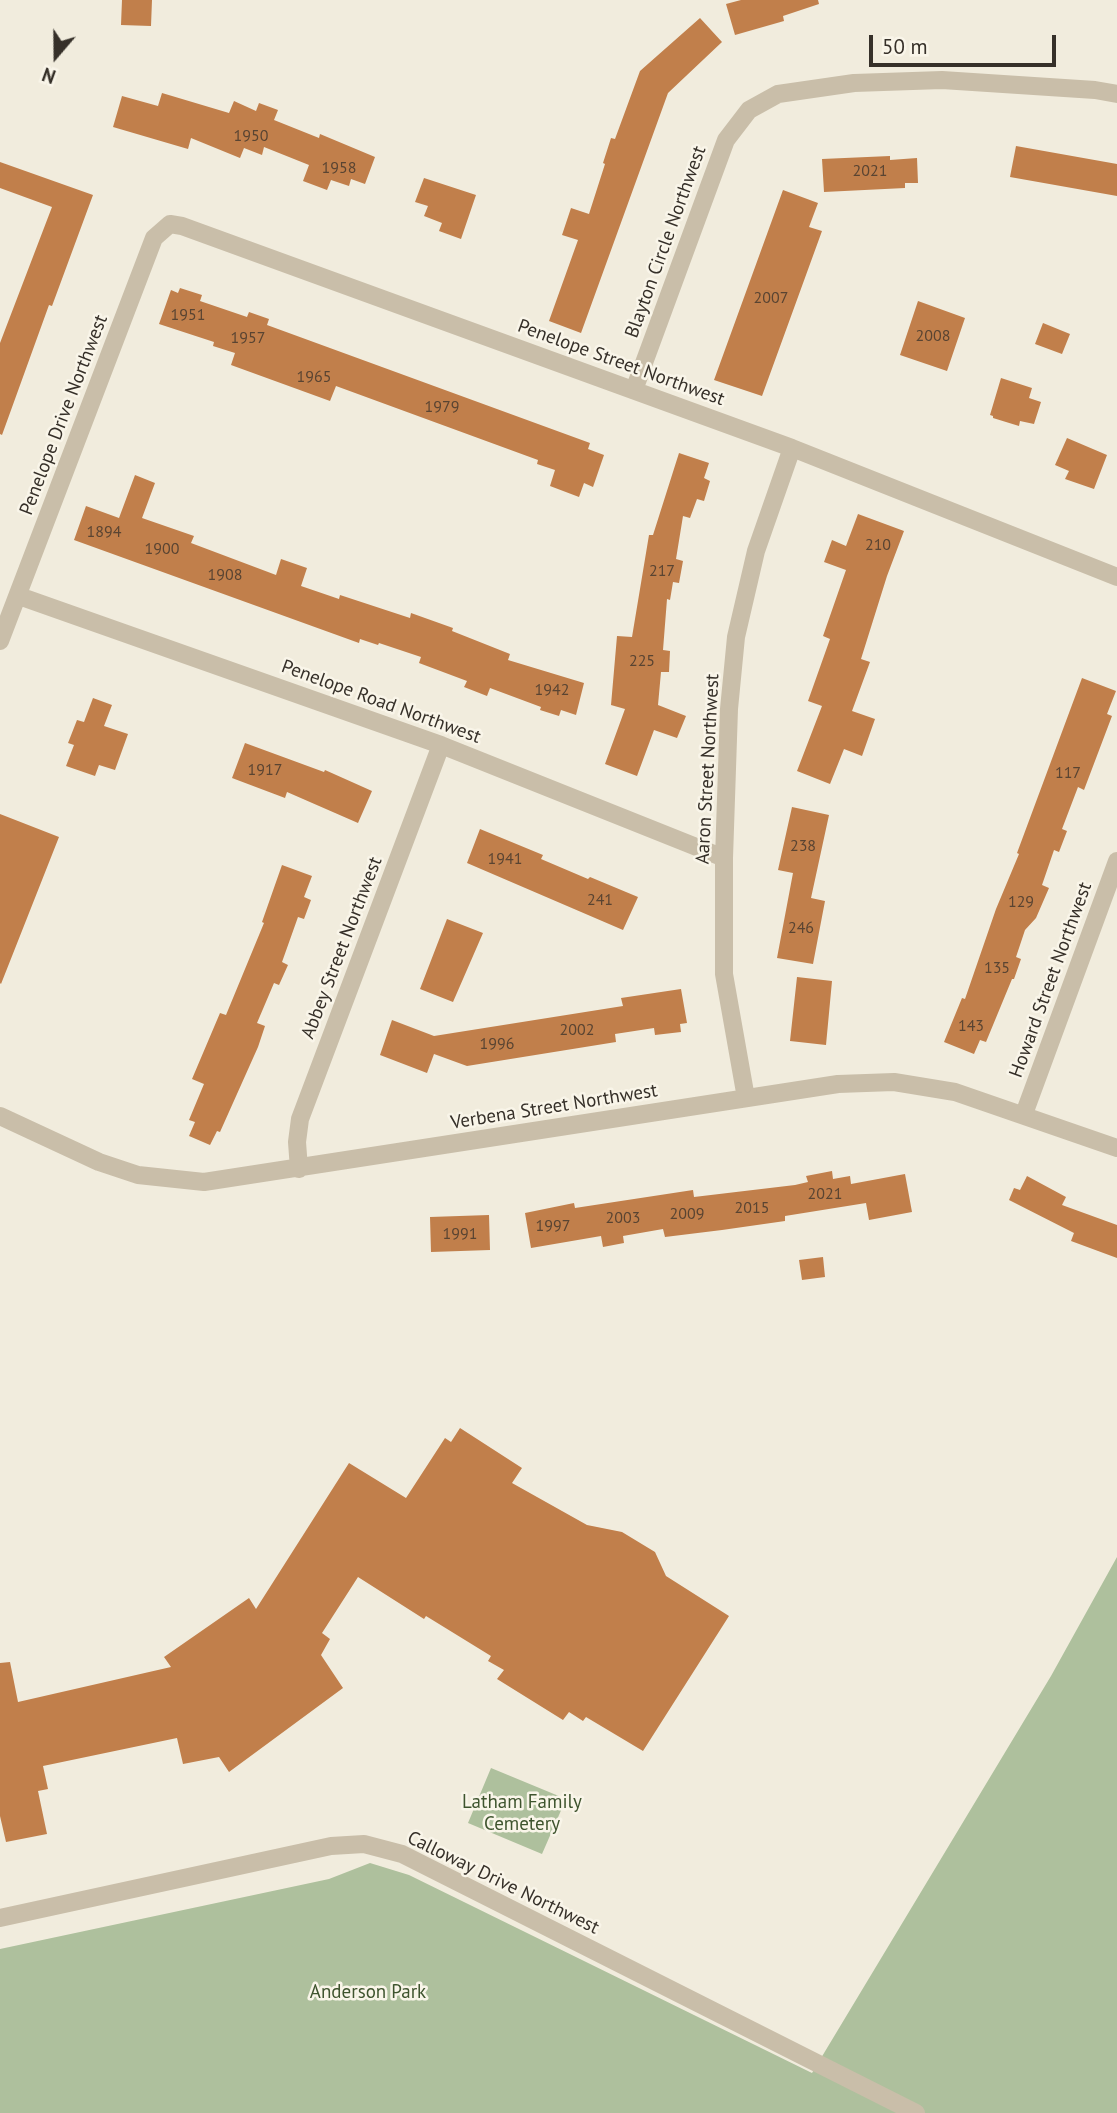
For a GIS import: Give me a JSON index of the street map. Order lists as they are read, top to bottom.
{
  "streets": {
    "street": [
      "Blayton Circle Northwest",
      "Penelope Street Northwest",
      "Penelope Drive Northwest",
      "Penelope Road Northwest",
      "Aaron Street Northwest",
      "Abbey Street Northwest",
      "Howard Street Northwest",
      "Verbena Street Northwest",
      "Calloway Drive Northwest"
    ]
  },
  "crossings": [
    ["Blayton Circle Northwest", "Penelope Street Northwest"],
    ["Penelope Street Northwest", "Penelope Drive Northwest"],
    ["Penelope Street Northwest", "Aaron Street Northwest"],
    ["Penelope Drive Northwest", "Penelope Road Northwest"],
    ["Penelope Road Northwest", "Aaron Street Northwest"],
    ["Penelope Road Northwest", "Abbey Street Northwest"],
    ["Aaron Street Northwest", "Verbena Street Northwest"],
    ["Abbey Street Northwest", "Verbena Street Northwest"],
    ["Howard Street Northwest", "Verbena Street Northwest"]
  ],
  "parks": ["Latham Family Cemetery", "Anderson Park"],
  "house_numbers": [
    "1950",
    "1958",
    "2021",
    "2007",
    "1951",
    "2008",
    "1957",
    "1965",
    "1979",
    "1894",
    "210",
    "1900",
    "217",
    "1908",
    "225",
    "1942",
    "1917",
    "117",
    "238",
    "1941",
    "241",
    "129",
    "246",
    "135",
    "143",
    "2002",
    "1996",
    "2021",
    "2015",
    "2009",
    "2003",
    "1997",
    "1991"
  ],
  "scale_bar": "50 m",
  "north": "bottom"
}
